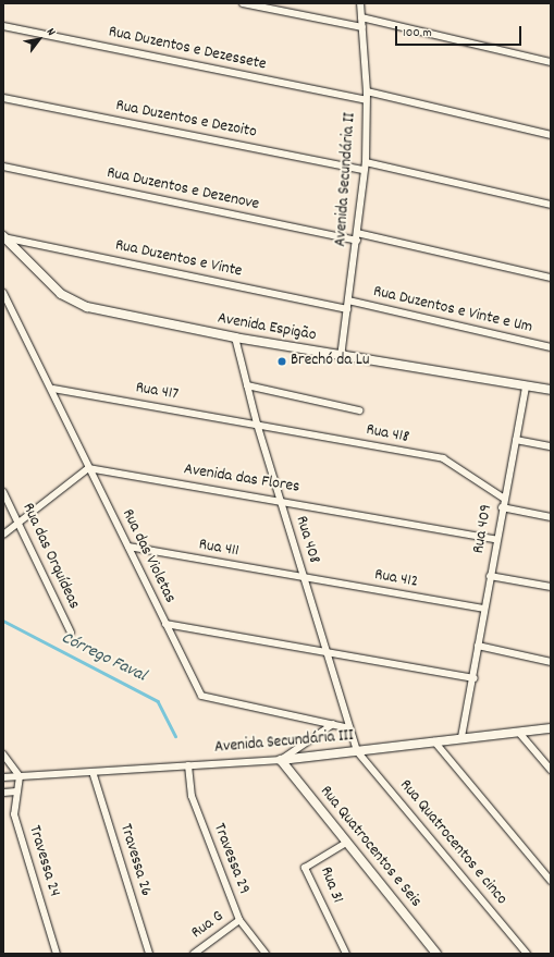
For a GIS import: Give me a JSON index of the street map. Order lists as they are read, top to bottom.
{
  "streets": {
    "street": [
      "Rua Duzentos e Dezessete",
      "Rua Duzentos e Dezoito",
      "Avenida Secundária II",
      "Rua Duzentos e Dezenove",
      "Rua Duzentos e Vinte",
      "Rua Duzentos e Vinte e Um",
      "Avenida Espigão",
      "Rua 417",
      "Rua 418",
      "Avenida das Flores",
      "Rua 409",
      "Rua 408",
      "Rua 411",
      "Rua das Orquídeas",
      "Rua das Violetas",
      "Rua 412",
      "Avenida Secundária III",
      "Rua Quatrocentos e cinco",
      "Rua Quatrocentos e Seis",
      "Travessa 29",
      "Travessa 26",
      "Travessa 24",
      "Rua 31",
      "Rua G"
    ]
  },
  "crossings": [
    ["Rua Duzentos e Dezessete", "Avenida Secundária II"],
    ["Rua Duzentos e Dezoito", "Avenida Secundária II"],
    ["Avenida Secundária II", "Rua Duzentos e Dezenove"],
    ["Avenida Secundária II", "Rua Duzentos e Vinte"],
    ["Avenida Secundária II", "Rua Duzentos e Vinte e Um"],
    ["Avenida Secundária II", "Avenida Espigão"],
    ["Rua Duzentos e Vinte", "Avenida Espigão"],
    ["Avenida Espigão", "Rua 409"],
    ["Avenida Espigão", "Rua 408"],
    ["Rua 417", "Rua 418"],
    ["Rua 417", "Rua 408"],
    ["Rua 417", "Rua das Violetas"],
    ["Rua 418", "Rua 409"],
    ["Rua 418", "Rua 408"],
    ["Avenida das Flores", "Rua 409"],
    ["Avenida das Flores", "Rua 408"],
    ["Avenida das Flores", "Rua das Violetas"],
    ["Rua 409", "Rua 412"],
    ["Rua 409", "Avenida Secundária III"],
    ["Rua 408", "Rua 411"],
    ["Rua 408", "Rua das Violetas"],
    ["Rua 408", "Rua 412"],
    ["Rua 408", "Avenida Secundária III"],
    ["Rua 408", "Rua Quatrocentos e cinco"],
    ["Rua 411", "Rua das Violetas"],
    ["Rua 411", "Rua 412"],
    ["Avenida Secundária III", "Rua Quatrocentos e cinco"],
    ["Avenida Secundária III", "Rua Quatrocentos e Seis"],
    ["Avenida Secundária III", "Travessa 29"],
    ["Avenida Secundária III", "Travessa 26"],
    ["Avenida Secundária III", "Travessa 24"],
    ["Rua Quatrocentos e Seis", "Rua 31"],
    ["Travessa 29", "Rua G"]
  ],
  "water": ["Córrego Faval"],
  "places": ["Brechó da Lu"],
  "scale_bar": "100 m",
  "north": "top right"
}
